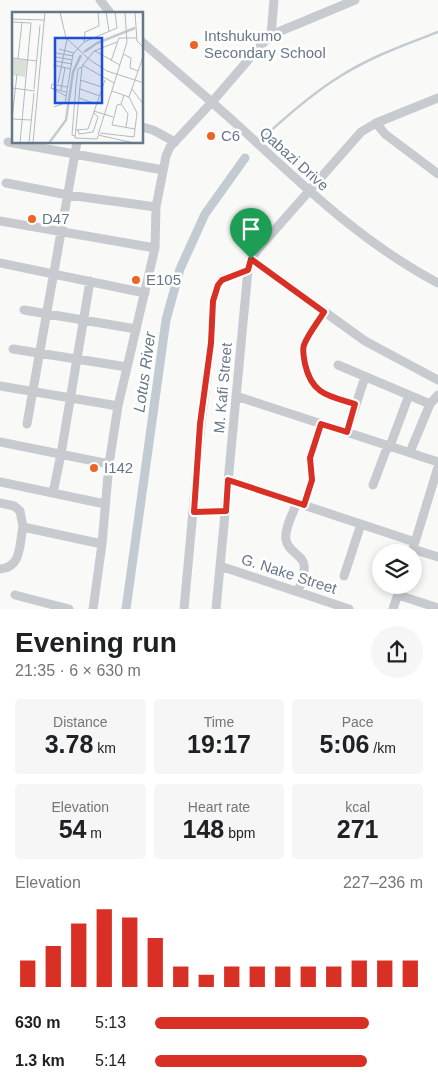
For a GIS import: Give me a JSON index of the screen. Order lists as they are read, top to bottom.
{
  "streets": {
    "street": ["Qabazi Drive", "M. Kafi Street", "G. Nake Street"]
  },
  "crossings": [
    ["Qabazi Drive", "M. Kafi Street"],
    ["M. Kafi Street", "G. Nake Street"]
  ],
  "water": ["Lotus River"],
  "places": [
    "Intshukumo Secondary School",
    "C6",
    "D47",
    "E105",
    "I142"
  ],
  "page": {
    "heading": ["Evening run", "21:35 · 6 × 630 m"],
    "stats": [
      ["Distance", "3.78 km"],
      ["Time", "19:17"],
      ["Pace", "5:06 /km"],
      ["Elevation", "54 m"],
      ["Heart rate", "148 bpm"],
      ["kcal", "271"]
    ],
    "chart": ["Elevation", "227–236 m"],
    "list": [
      {
        "name": "630 m",
        "note": "5:13"
      },
      {
        "name": "1.3 km",
        "note": "5:14"
      }
    ]
  }
}
